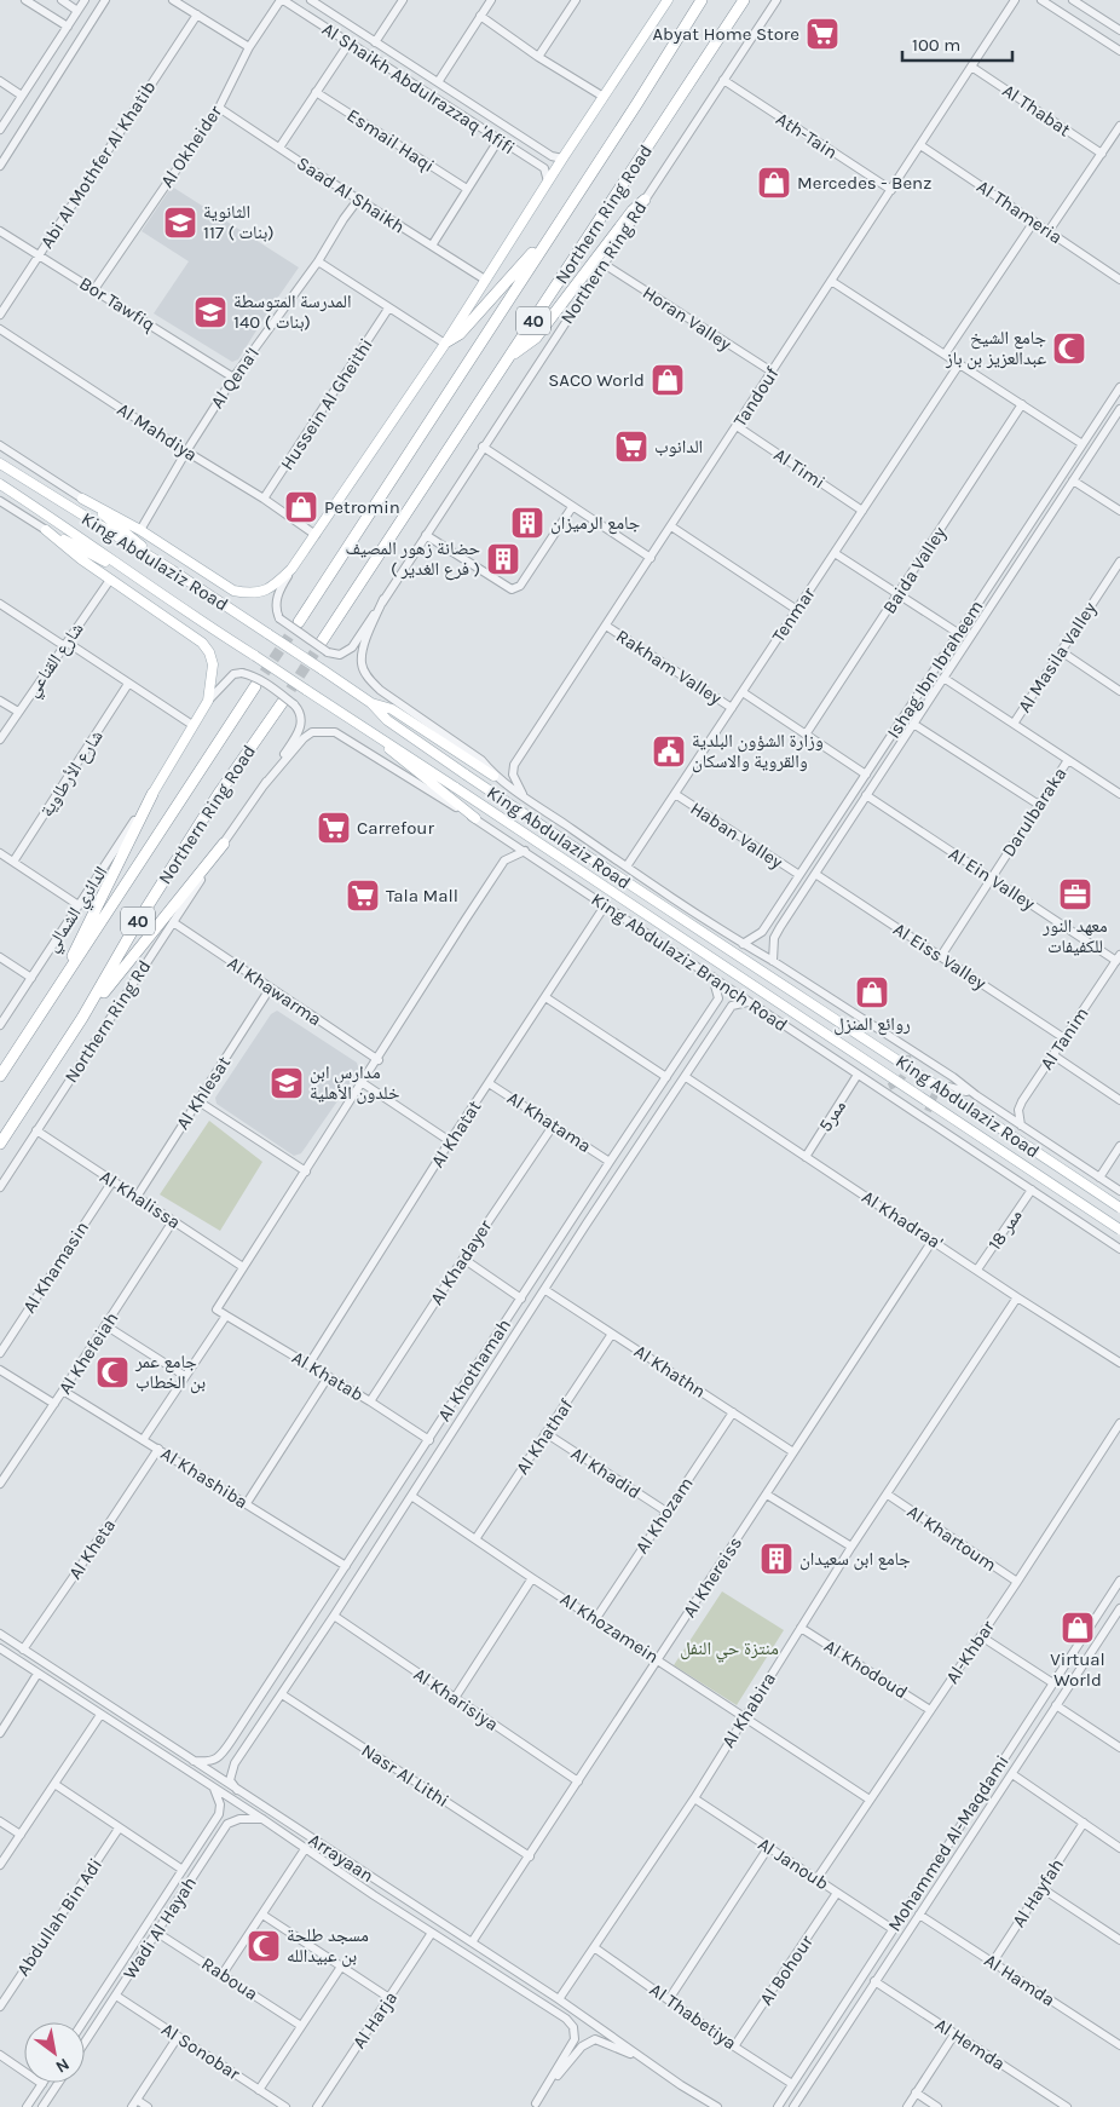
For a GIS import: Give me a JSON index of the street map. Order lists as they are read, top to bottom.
{
  "streets": {
    "highway": ["Northern Ring Road", "40"],
    "main road": ["King Abdulaziz Road"],
    "street": [
      "Al Shaikh Abdulrazzaq 'Afifi",
      "Al Thabat",
      "Ath-Tain",
      "Esmail Haqi",
      "Al Okheider",
      "Abi Al Mothfer Al Khatib",
      "Saad Al Shaikh",
      "Al Thameria",
      "Northern Ring Rd",
      "Bor Tawfiq",
      "Horan Valley",
      "Al Qena'I",
      "Tandouf",
      "Hussein Al Gheithi",
      "Al Mahdiya",
      "Al Timi",
      "Baida Valley",
      "Tenmar",
      "Al Masila Valley",
      "شارع القناعي",
      "Rakham Valley",
      "Ishag Ibn Ibraheem",
      "شارع الأرطاوية",
      "Darulbaraka",
      "Haban Valley",
      "Al Ein Valley",
      "الدائري الشمالي",
      "Al Eiss Valley",
      "King Abdulaziz Branch Road",
      "Al Khawarma",
      "Al Tanim",
      "Al Khlesat",
      "ممر5",
      "Al Khatama",
      "Al Khatat",
      "Al Khalissa",
      "Al Khadraa'",
      "ممر 18",
      "Al Khadayer",
      "Al Khamasin",
      "Al Khefeiah",
      "Al Khothamah",
      "Al Khathn",
      "Al Khatab",
      "Al Khathaf",
      "Al Khadid",
      "Al Khashiba",
      "Al Khozam",
      "Al Khartoum",
      "Al Kheta",
      "Al Khereiss",
      "Al Khozamein",
      "Al-Khbar",
      "Al Khodoud",
      "Al Kharisiya",
      "Al Khabira",
      "Nasr Al Lithi",
      "Mohammed Al-Maqdami",
      "Arrayaan",
      "Al Janoub",
      "Al Hayfah",
      "Abdullah Bin Adi",
      "Wadi Al Hayah",
      "Al Bohour",
      "Raboua",
      "Al Hamda",
      "Al Thabetiya",
      "Al Harja",
      "Al Hemda",
      "Al Sonobar"
    ]
  },
  "crossings": [
    ["Al Shaikh Abdulrazzaq 'Afifi", "Al Okheider"],
    ["Al Thabat", "Tandouf"],
    ["Ath-Tain", "Northern Ring Rd"],
    ["Ath-Tain", "Tandouf"],
    ["Al Okheider", "Saad Al Shaikh"],
    ["Al Okheider", "Bor Tawfiq"],
    ["Abi Al Mothfer Al Khatib", "Bor Tawfiq"],
    ["Saad Al Shaikh", "Al Qena'I"],
    ["Al Thameria", "Tandouf"],
    ["Northern Ring Rd", "Horan Valley"],
    ["Northern Ring Rd", "King Abdulaziz Branch Road"],
    ["Northern Ring Rd", "Al Khawarma"],
    ["Northern Ring Rd", "Al Khalissa"],
    ["Bor Tawfiq", "Al Qena'I"],
    ["Horan Valley", "Tandouf"],
    ["Al Qena'I", "Al Mahdiya"],
    ["Tandouf", "Al Timi"],
    ["Tandouf", "Rakham Valley"],
    ["Hussein Al Gheithi", "Al Mahdiya"],
    ["Al Timi", "Tenmar"],
    ["Tenmar", "Rakham Valley"],
    ["Tenmar", "Haban Valley"],
    ["Ishag Ibn Ibraheem", "Haban Valley"],
    ["Ishag Ibn Ibraheem", "Al Ein Valley"],
    ["Ishag Ibn Ibraheem", "Al Eiss Valley"],
    ["Darulbaraka", "Al Ein Valley"],
    ["Darulbaraka", "Al Eiss Valley"],
    ["Al Ein Valley", "Al Tanim"],
    ["Al Eiss Valley", "Al Tanim"],
    ["King Abdulaziz Branch Road", "ممر5"],
    ["King Abdulaziz Branch Road", "Al Khatat"],
    ["King Abdulaziz Branch Road", "ممر 18"],
    ["Al Khawarma", "Al Khlesat"],
    ["Al Khlesat", "Al Khalissa"],
    ["ممر5", "Al Khadraa'"],
    ["Al Khatama", "Al Khatat"],
    ["Al Khatama", "Al Khadayer"],
    ["Al Khatama", "Al Khothamah"],
    ["Al Khatat", "Al Khatab"],
    ["Al Khalissa", "Al Khamasin"],
    ["Al Khalissa", "Al Khefeiah"],
    ["Al Khadraa'", "ممر 18"],
    ["Al Khadraa'", "Al Khothamah"],
    ["Al Khadraa'", "Al Khereiss"],
    ["Al Khadraa'", "Al Khabira"],
    ["Al Khadayer", "Al Khatab"],
    ["Al Khefeiah", "Al Khashiba"],
    ["Al Khothamah", "Al Khathn"],
    ["Al Khothamah", "Al Khatab"],
    ["Al Khothamah", "Al Khashiba"],
    ["Al Khothamah", "Al Khozamein"],
    ["Al Khothamah", "Al Kharisiya"],
    ["Al Khothamah", "Nasr Al Lithi"],
    ["Al Khothamah", "Arrayaan"],
    ["Al Khathn", "Al Khathaf"],
    ["Al Khathn", "Al Khozam"],
    ["Al Khathn", "Al Khereiss"],
    ["Al Khathaf", "Al Khadid"],
    ["Al Khathaf", "Al Khozamein"],
    ["Al Khadid", "Al Khozam"],
    ["Al Khashiba", "Al Kheta"],
    ["Al Khozam", "Al Khozamein"],
    ["Al Khartoum", "Al-Khbar"],
    ["Al Khartoum", "Al Khabira"],
    ["Al Kheta", "Arrayaan"],
    ["Al Khereiss", "Al Khozamein"],
    ["Al Khereiss", "Al Kharisiya"],
    ["Al Khereiss", "Nasr Al Lithi"],
    ["Al Khereiss", "Arrayaan"],
    ["Al Khozamein", "Al-Khbar"],
    ["Al Khozamein", "Al Khabira"],
    ["Al-Khbar", "Al Khodoud"],
    ["Al-Khbar", "Al Janoub"],
    ["Al Khodoud", "Al Khabira"],
    ["Al Khabira", "Arrayaan"],
    ["Al Khabira", "Al Janoub"],
    ["Al Khabira", "Al Thabetiya"],
    ["Mohammed Al-Maqdami", "Al Janoub"],
    ["Mohammed Al-Maqdami", "Al Hamda"],
    ["Mohammed Al-Maqdami", "Al Thabetiya"],
    ["Mohammed Al-Maqdami", "Al Hemda"],
    ["Arrayaan", "Wadi Al Hayah"],
    ["Arrayaan", "Al Harja"],
    ["Al Janoub", "Al Bohour"],
    ["Al Hayfah", "Al Hamda"],
    ["Wadi Al Hayah", "Raboua"],
    ["Wadi Al Hayah", "Al Sonobar"],
    ["Al Bohour", "Al Thabetiya"]
  ],
  "parks": ["منتزة حي النفل"],
  "places": {
    "supermarket": [
      "Abyat Home Store",
      "الدانوب",
      "Carrefour",
      "Tala Mall"
    ],
    "shop": [
      "Mercedes - Benz",
      "SACO World",
      "Petromin",
      "روائع المنزل",
      "Virtual World"
    ],
    "school or university": ["الثانوية 117 ( بنات)", "المدرسة المتوسطة 140 ( بنات)", "مدارس ابن خلدون الأهلية"],
    "mosque": ["جامع الشيخ عبدالعزيز بن باز", "جامع عمر بن الخطاب", "مسجد طلحة بن عبيدالله"],
    "building": ["جامع الرميزان", "حضانة زهور المصيف ( فرع الغدير )", "جامع ابن سعيدان"],
    "public building": ["وزارة الشؤون البلدية والقروية والاسكان"],
    "office": ["معهد النور للكفيفات"]
  },
  "scale_bar": "100 m",
  "north": "bottom right"
}
